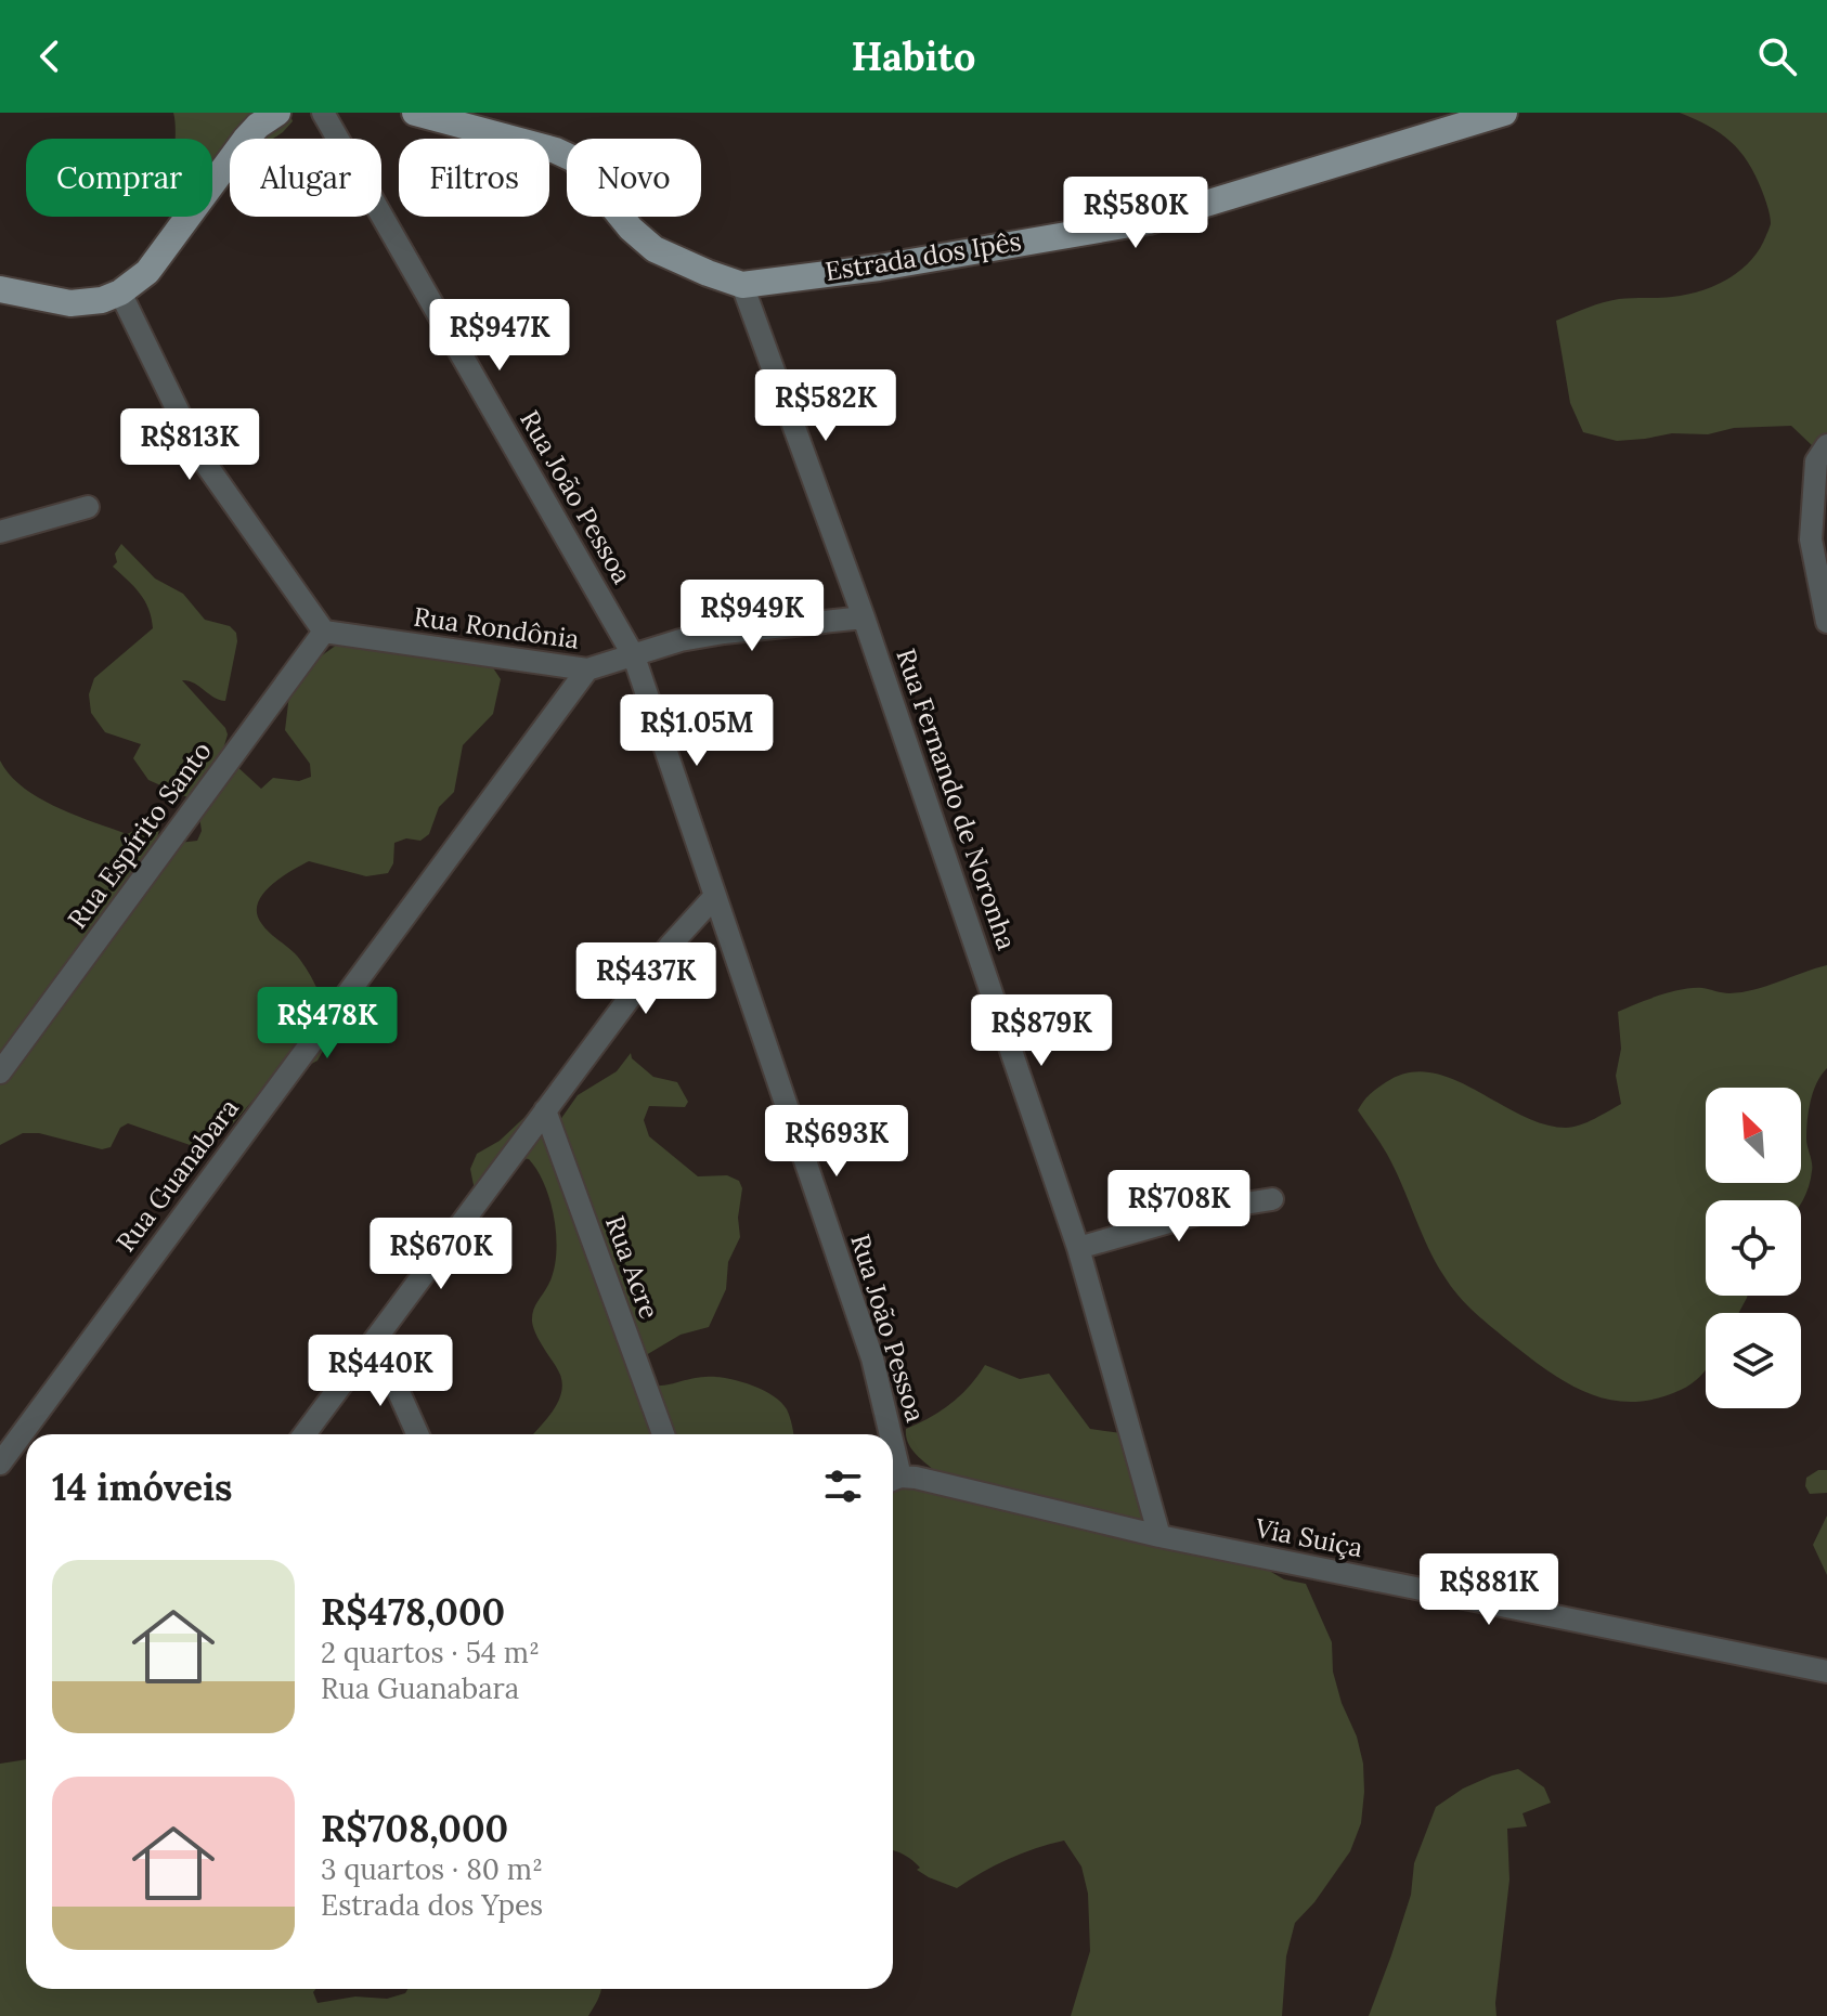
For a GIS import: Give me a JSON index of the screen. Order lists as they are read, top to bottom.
{
  "streets": {
    "main road": ["Estrada dos Ipês"],
    "street": [
      "Rua João Pessoa",
      "Rua Rondônia",
      "Rua Fernando de Noronha",
      "Rua Espírito Santo",
      "Rua Guanabara",
      "Rua Acre",
      "Via Suiça"
    ]
  },
  "crossings": [
    ["Estrada dos Ipês", "Rua Fernando de Noronha"],
    ["Rua João Pessoa", "Rua Rondônia"],
    ["Rua Rondônia", "Rua Fernando de Noronha"],
    ["Rua Rondônia", "Rua Espírito Santo"],
    ["Rua Rondônia", "Rua Guanabara"],
    ["Rua Fernando de Noronha", "Via Suiça"]
  ],
  "north": "top left",
  "page": {
    "header": "Habito",
    "chip": [
      "Comprar",
      "Alugar",
      "Filtros",
      "Novo"
    ],
    "price": [
      "R$580K",
      "R$947K",
      "R$582K",
      "R$813K",
      "R$949K",
      "R$1.05M",
      "R$437K",
      "R$478K",
      "R$879K",
      "R$693K",
      "R$708K",
      "R$670K",
      "R$440K",
      "R$881K"
    ],
    "heading": "14 imóveis",
    "list": [
      {
        "name": "R$478,000",
        "note": "2 quartos · 54 m² · Rua Guanabara"
      },
      {
        "name": "R$708,000",
        "note": "3 quartos · 80 m² · Estrada dos Ypes"
      }
    ]
  }
}
